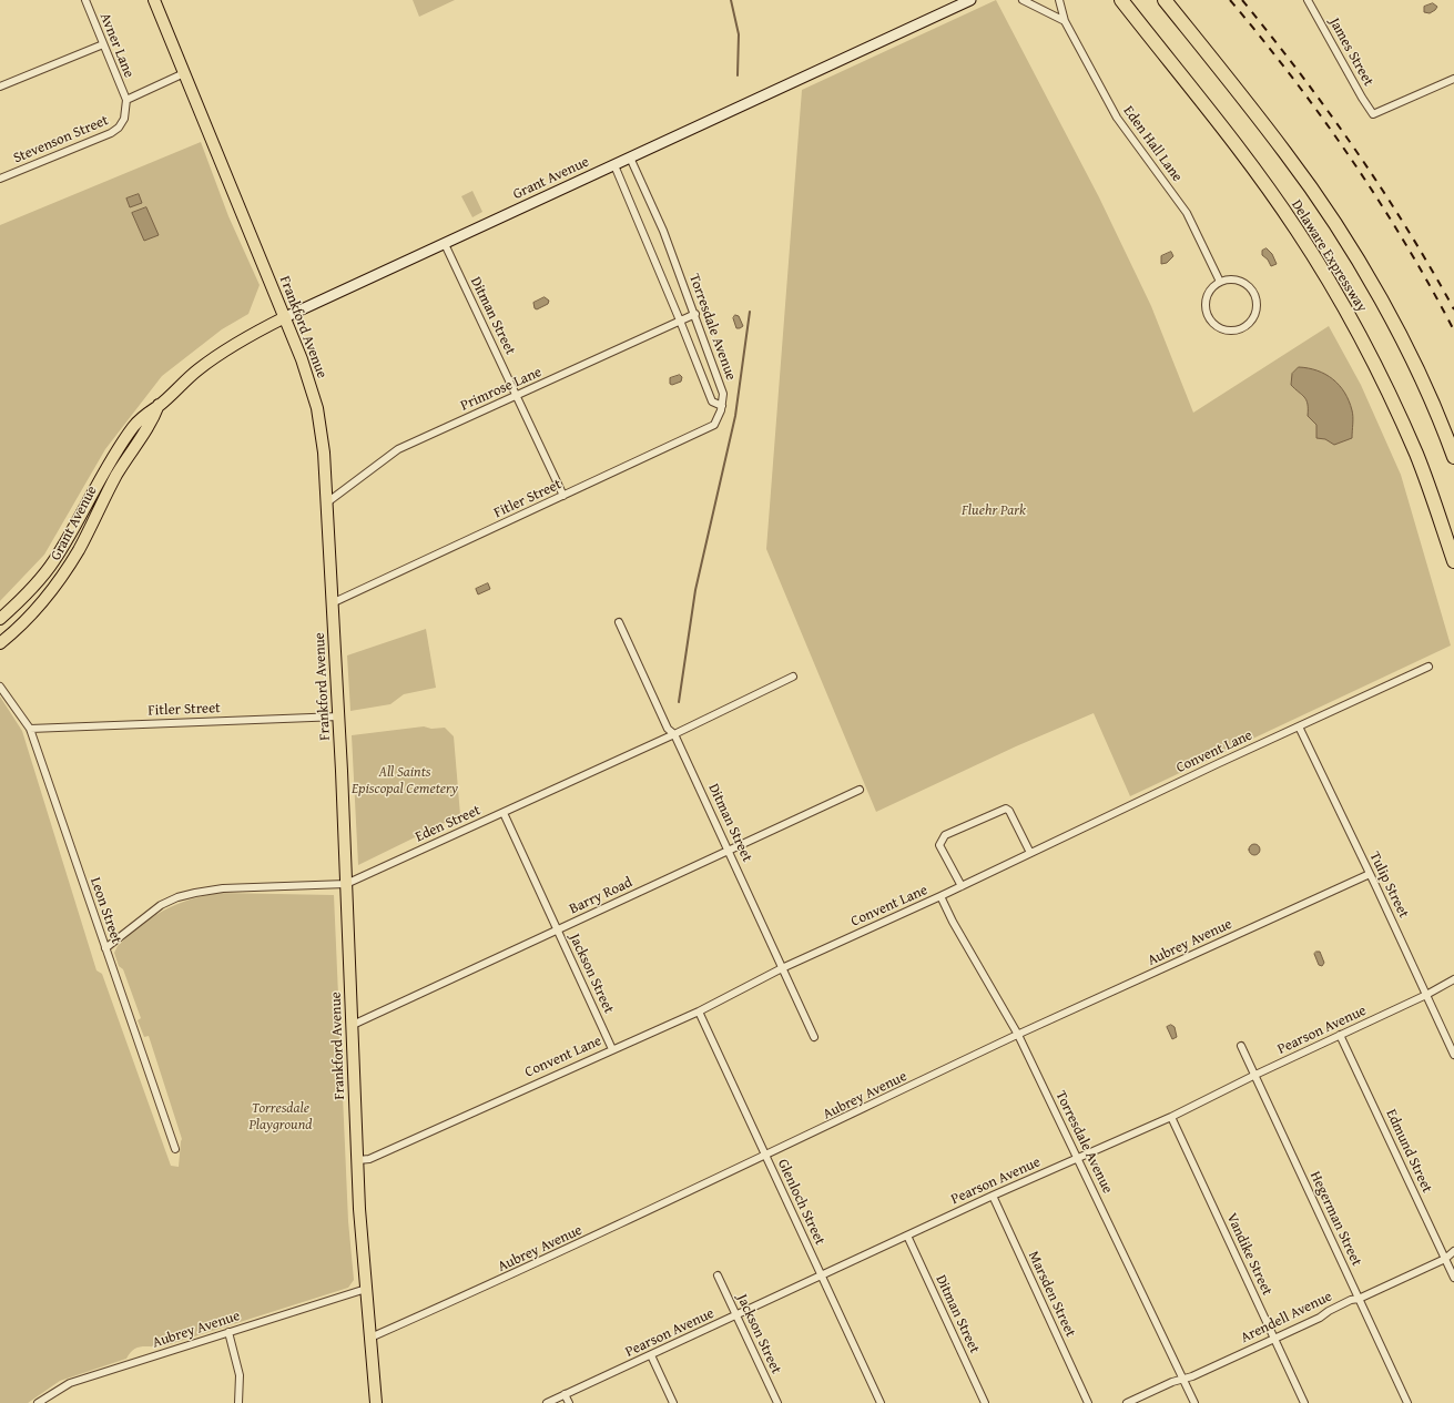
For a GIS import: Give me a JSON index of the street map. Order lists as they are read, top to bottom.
{
  "streets": {
    "highway": ["Delaware Expressway"],
    "main road": ["Grant Avenue", "Frankford Avenue"],
    "street": [
      "Avner Lane",
      "James Street",
      "Stevenson Street",
      "Eden Hall Lane",
      "Ditman Street",
      "Torresdale Avenue",
      "Primrose Lane",
      "Fitler Street",
      "Convent Lane",
      "Eden Street",
      "Tulip Street",
      "Barry Road",
      "Leon Street",
      "Aubrey Avenue",
      "Jackson Street",
      "Pearson Avenue",
      "Edmund Street",
      "Glenloch Street",
      "Hegerman Street",
      "Vandike Street",
      "Marsden Street",
      "Arendell Avenue"
    ]
  },
  "crossings": [
    ["Avner Lane", "Stevenson Street"],
    ["Grant Avenue", "Ditman Street"],
    ["Grant Avenue", "Frankford Avenue"],
    ["Grant Avenue", "Torresdale Avenue"],
    ["Ditman Street", "Primrose Lane"],
    ["Ditman Street", "Fitler Street"],
    ["Ditman Street", "Convent Lane"],
    ["Ditman Street", "Eden Street"],
    ["Ditman Street", "Barry Road"],
    ["Ditman Street", "Pearson Avenue"],
    ["Frankford Avenue", "Primrose Lane"],
    ["Frankford Avenue", "Fitler Street"],
    ["Frankford Avenue", "Convent Lane"],
    ["Frankford Avenue", "Eden Street"],
    ["Frankford Avenue", "Barry Road"],
    ["Frankford Avenue", "Aubrey Avenue"],
    ["Torresdale Avenue", "Primrose Lane"],
    ["Torresdale Avenue", "Fitler Street"],
    ["Torresdale Avenue", "Convent Lane"],
    ["Torresdale Avenue", "Aubrey Avenue"],
    ["Torresdale Avenue", "Pearson Avenue"],
    ["Torresdale Avenue", "Arendell Avenue"],
    ["Fitler Street", "Leon Street"],
    ["Convent Lane", "Tulip Street"],
    ["Convent Lane", "Jackson Street"],
    ["Convent Lane", "Glenloch Street"],
    ["Eden Street", "Leon Street"],
    ["Eden Street", "Jackson Street"],
    ["Tulip Street", "Aubrey Avenue"],
    ["Tulip Street", "Pearson Avenue"],
    ["Barry Road", "Jackson Street"],
    ["Aubrey Avenue", "Glenloch Street"],
    ["Jackson Street", "Pearson Avenue"],
    ["Pearson Avenue", "Edmund Street"],
    ["Pearson Avenue", "Glenloch Street"],
    ["Pearson Avenue", "Hegerman Street"],
    ["Pearson Avenue", "Vandike Street"],
    ["Pearson Avenue", "Marsden Street"],
    ["Edmund Street", "Arendell Avenue"],
    ["Hegerman Street", "Arendell Avenue"],
    ["Vandike Street", "Arendell Avenue"]
  ],
  "parks": ["Fluehr Park", "All Saints Episcopal Cemetery", "Torresdale Playground"]
}
